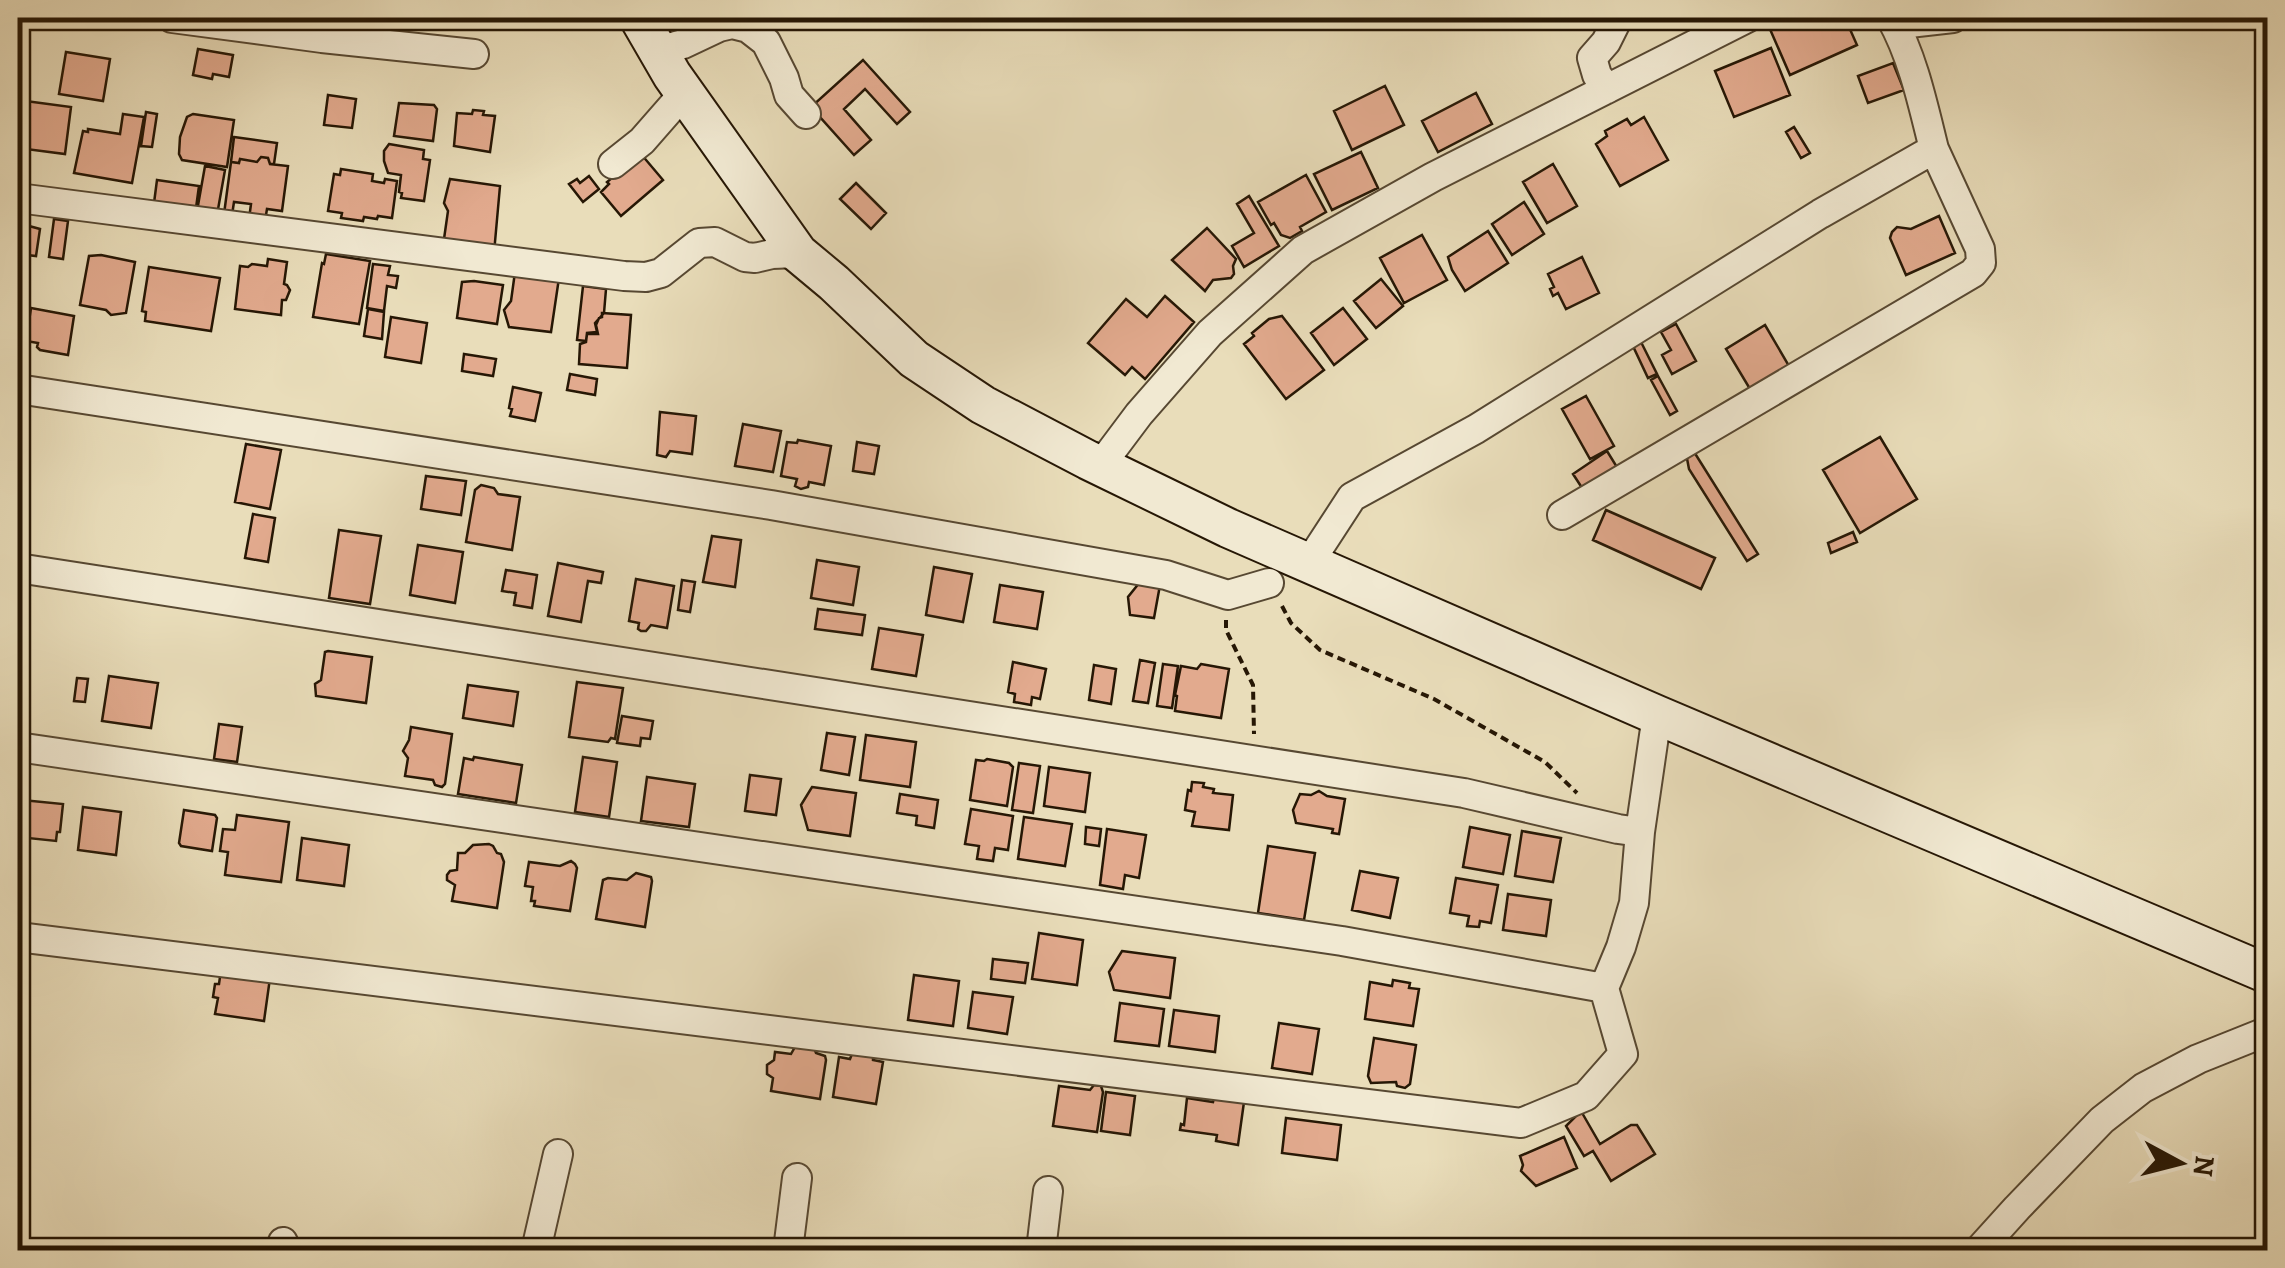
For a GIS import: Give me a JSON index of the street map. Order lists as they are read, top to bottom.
{
  "north": "right"
}
